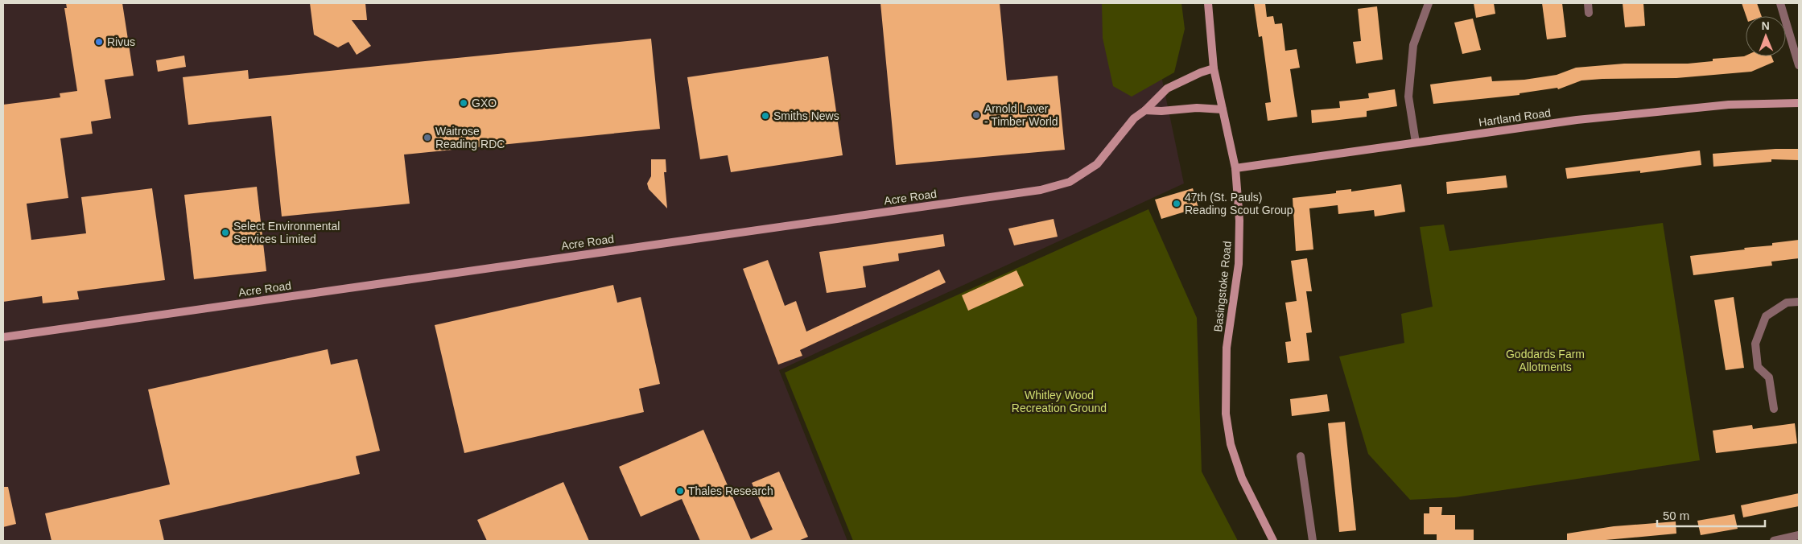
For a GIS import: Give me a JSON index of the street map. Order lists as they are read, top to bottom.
{
  "streets": {
    "street": ["Hartland Road", "Acre Road", "Basingstoke Road"]
  },
  "crossings": [
    ["Hartland Road", "Basingstoke Road"],
    ["Acre Road", "Basingstoke Road"]
  ],
  "parks": ["Goddards Farm Allotments", "Whitley Wood Recreation Ground"],
  "places": [
    "Rivus",
    "GXO",
    "Arnold Laver - Timber World",
    "Smiths News",
    "Waitrose Reading RDC",
    "47th (St. Pauls) Reading Scout Group",
    "Select Environmental Services Limited",
    "Thales Research"
  ],
  "scale_bar": "50 m",
  "north": "top"
}
